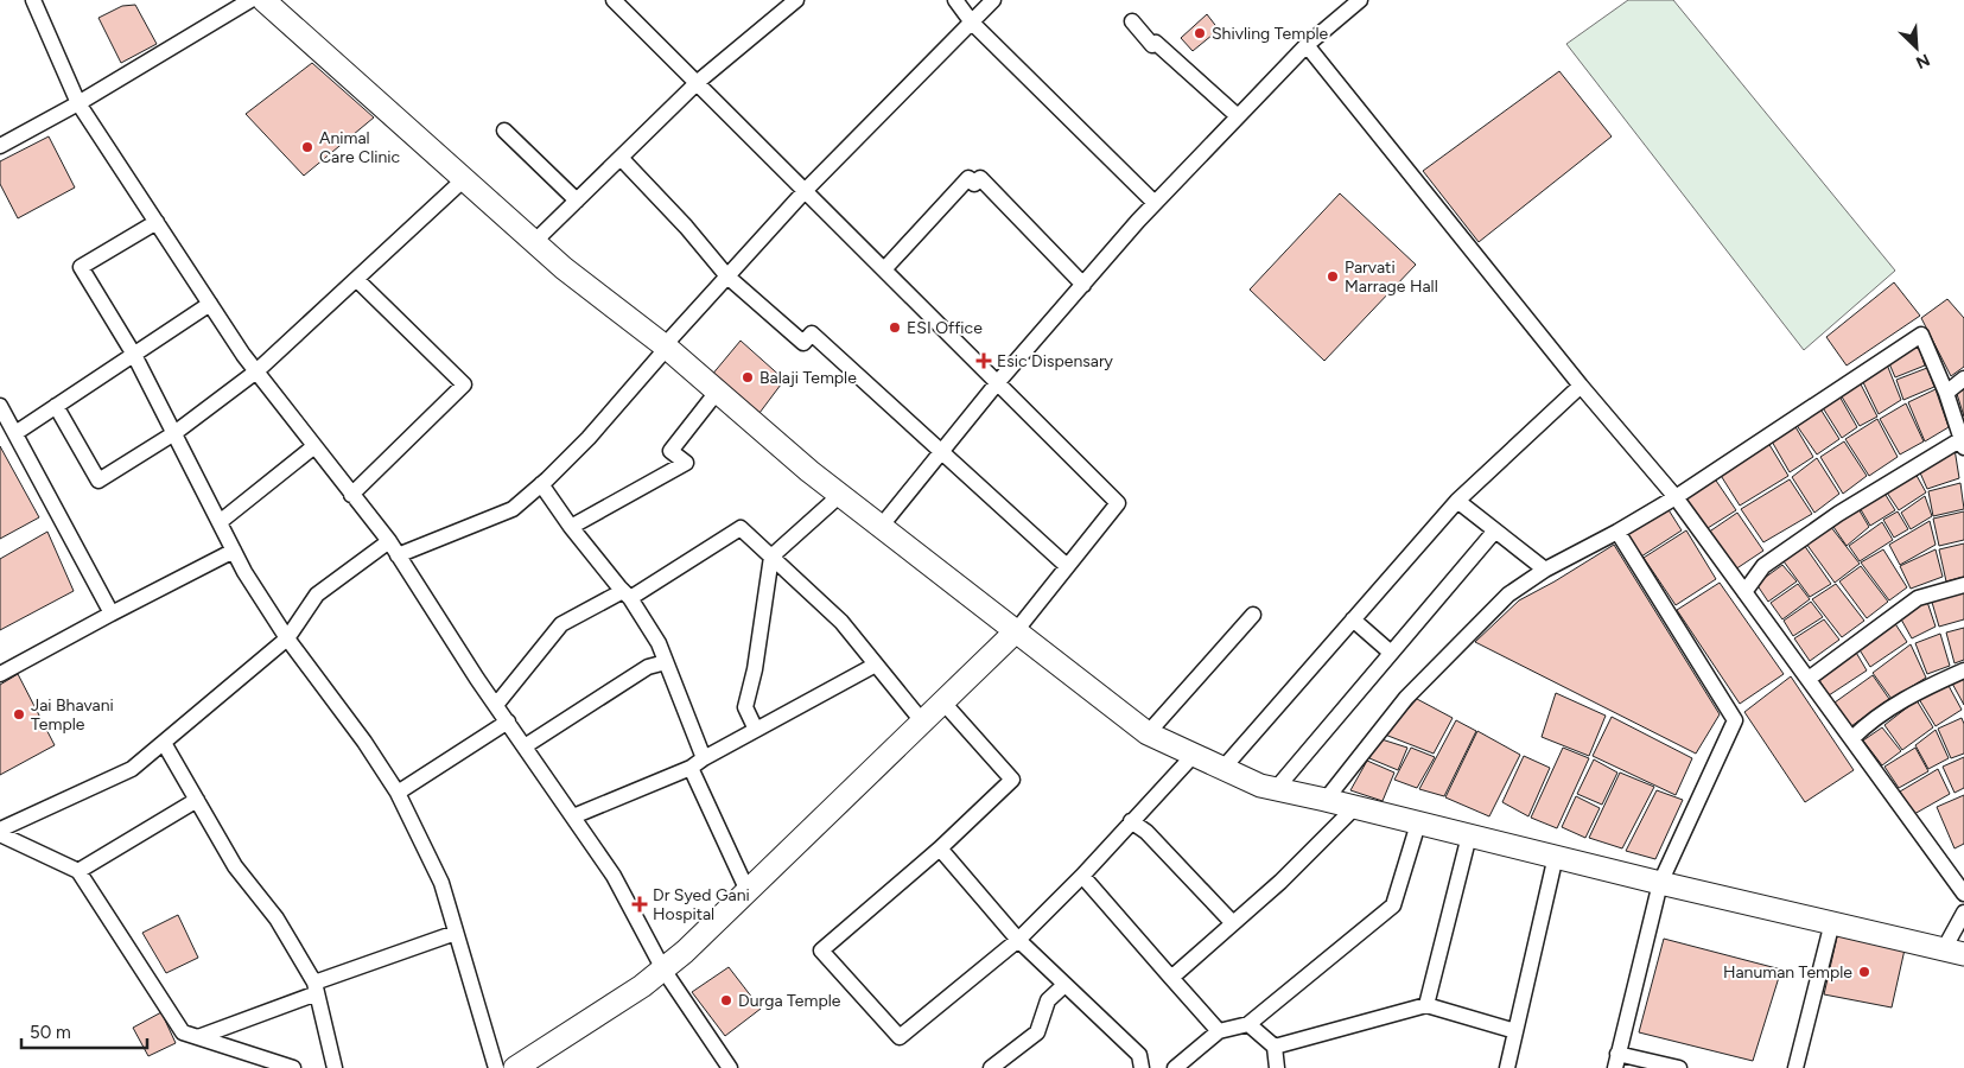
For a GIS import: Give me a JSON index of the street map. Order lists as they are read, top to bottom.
{
  "places": {
    "other": [
      "Shivling Temple",
      "Animal Care Clinic",
      "Parvati Marrage Hall",
      "ESI Office",
      "Balaji Temple",
      "Jai Bhavani Temple",
      "Hanuman Temple",
      "Durga Temple"
    ],
    "health": ["Esic Dispensary", "Dr Syed Gani Hospital"]
  },
  "scale_bar": "50 m",
  "north": "bottom right"
}
